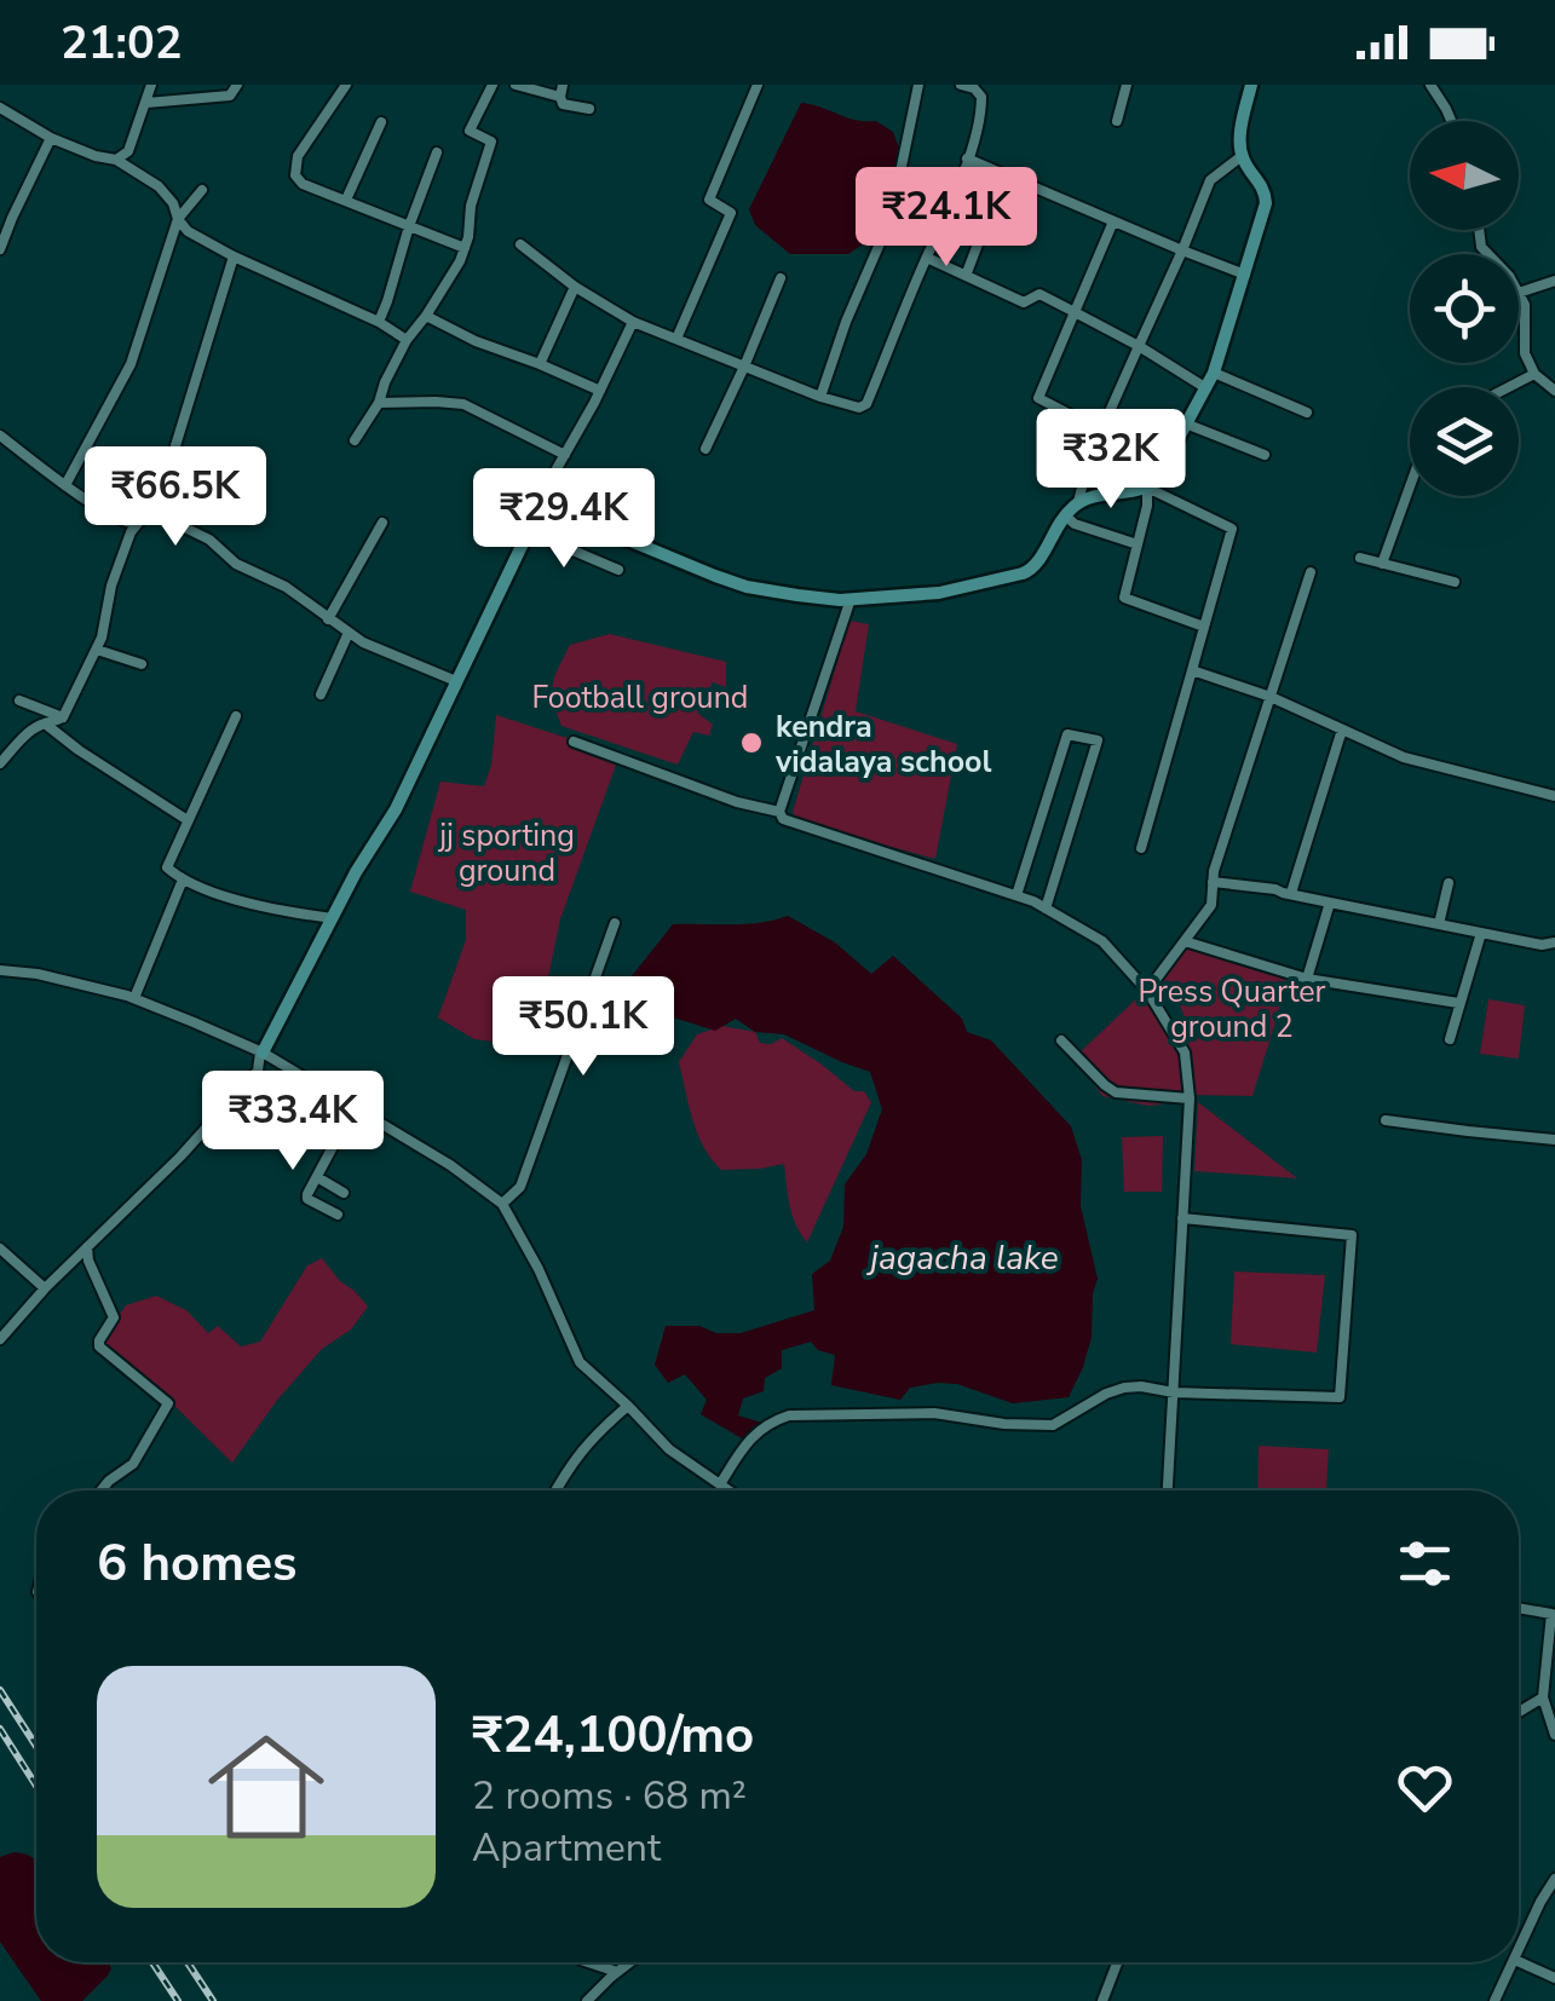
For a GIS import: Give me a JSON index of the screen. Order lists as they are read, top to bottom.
{
  "water": ["jagacha lake"],
  "parks": ["Football ground", "jj sporting ground", "Press Quarter ground 2"],
  "places": ["kendra vidalaya school"],
  "north": "left",
  "page": {
    "status": "21:02",
    "price": [
      "₹24.1K",
      "₹32K",
      "₹66.5K",
      "₹29.4K",
      "₹50.1K",
      "₹33.4K"
    ],
    "heading": "6 homes",
    "list": [
      {
        "name": "₹24,100/mo",
        "note": "2 rooms · 68 m² · Apartment"
      }
    ]
  }
}
